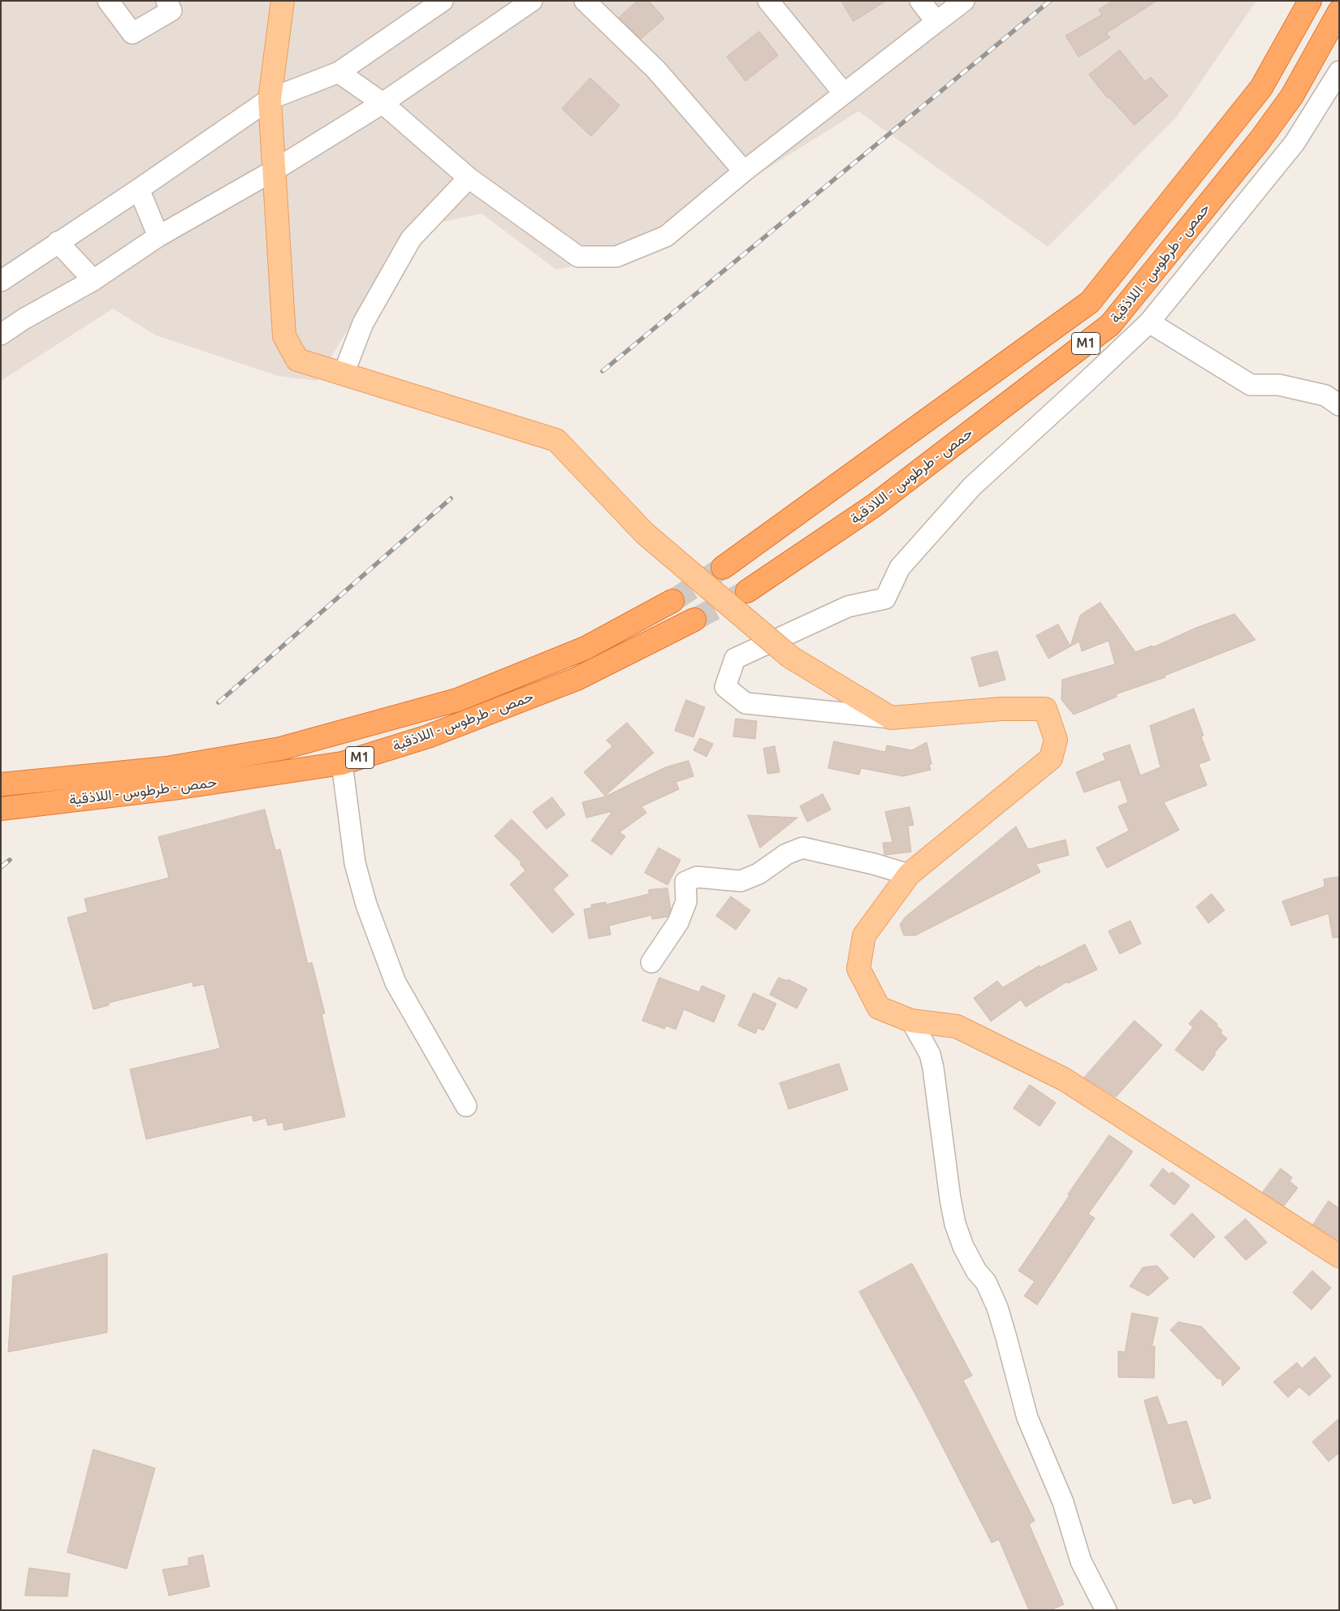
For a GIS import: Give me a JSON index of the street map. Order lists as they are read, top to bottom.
{
  "streets": {
    "highway": ["حمص - طرطوس - اللاذقية", "M1"]
  }
}
